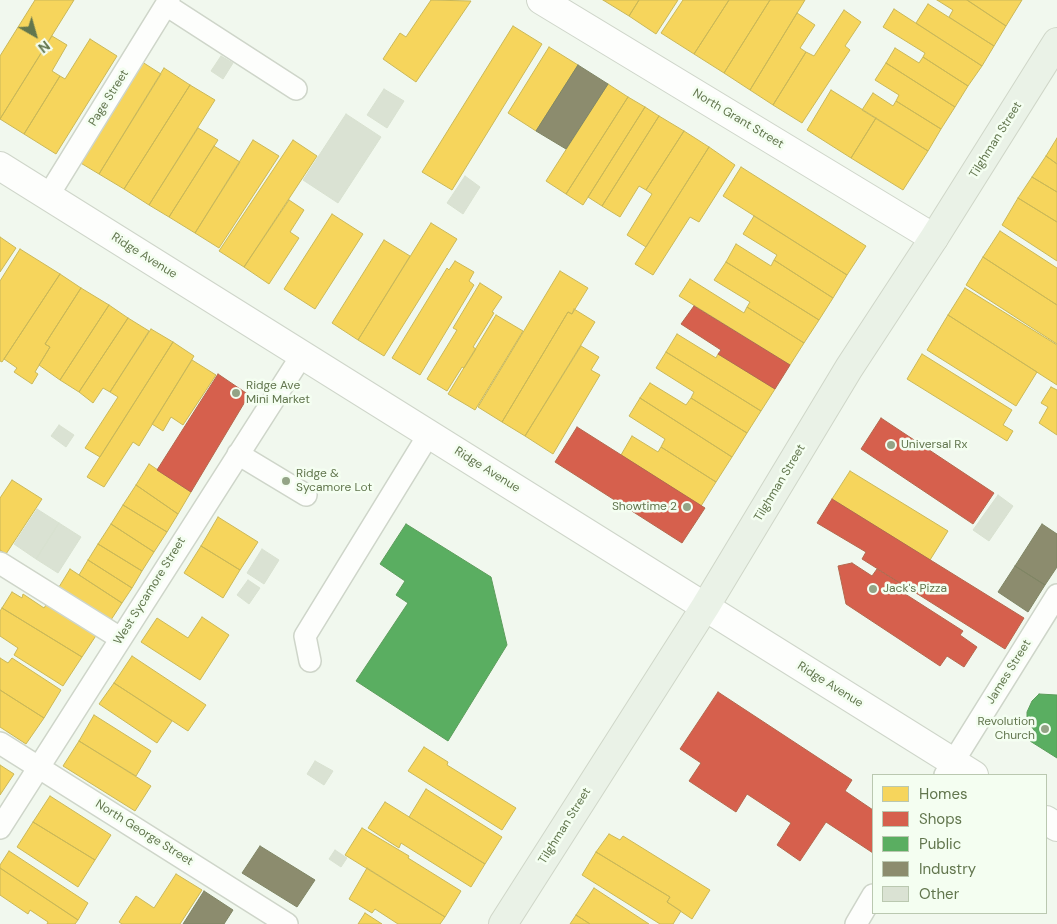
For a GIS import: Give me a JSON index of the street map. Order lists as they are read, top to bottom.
{
  "streets": {
    "main road": ["Tilghman Street"],
    "street": ["North Grant Street", "Ridge Avenue"],
    "lane": [
      "Page Street",
      "West Sycamore Street",
      "James Street",
      "North George Street"
    ]
  },
  "crossings": [
    ["Page Street", "Ridge Avenue"],
    ["North Grant Street", "Tilghman Street"],
    ["Tilghman Street", "Ridge Avenue"],
    ["Ridge Avenue", "West Sycamore Street"],
    ["Ridge Avenue", "James Street"],
    ["West Sycamore Street", "North George Street"]
  ],
  "places": [
    "Ridge Ave Mini Market",
    "Universal Rx",
    "Ridge & Sycamore Lot",
    "Showtime 2",
    "Jack's Pizza",
    "Revolution Church"
  ],
  "legend": [
    "Homes",
    "Shops",
    "Public",
    "Industry",
    "Other"
  ],
  "north": "bottom right"
}
